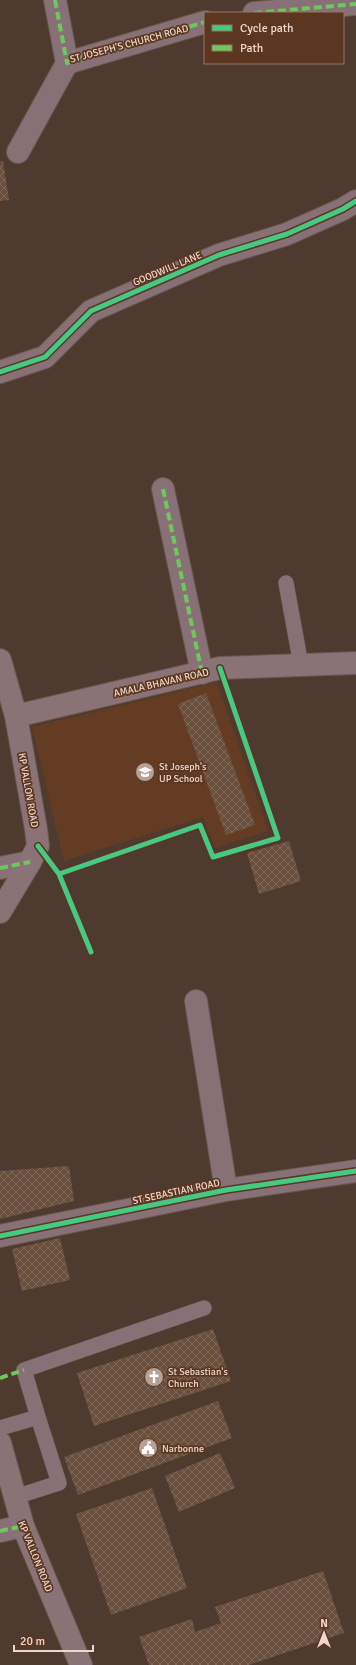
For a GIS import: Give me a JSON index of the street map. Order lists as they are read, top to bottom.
{
  "streets": {
    "street": [
      "ST JOSEPH'S CHURCH ROAD",
      "GOODWILL LANE",
      "AMALA BHAVAN ROAD",
      "KP VALLON ROAD",
      "ST SEBASTIAN ROAD"
    ]
  },
  "crossings": [
    ["AMALA BHAVAN ROAD", "KP VALLON ROAD"]
  ],
  "places": {
    "school or university": ["St Joseph's UP School"],
    "church": ["St Sebastian's Church"],
    "public building": ["Narbonne"]
  },
  "legend": ["Cycle path", "Path"],
  "scale_bar": "20 m",
  "north": "top"
}
